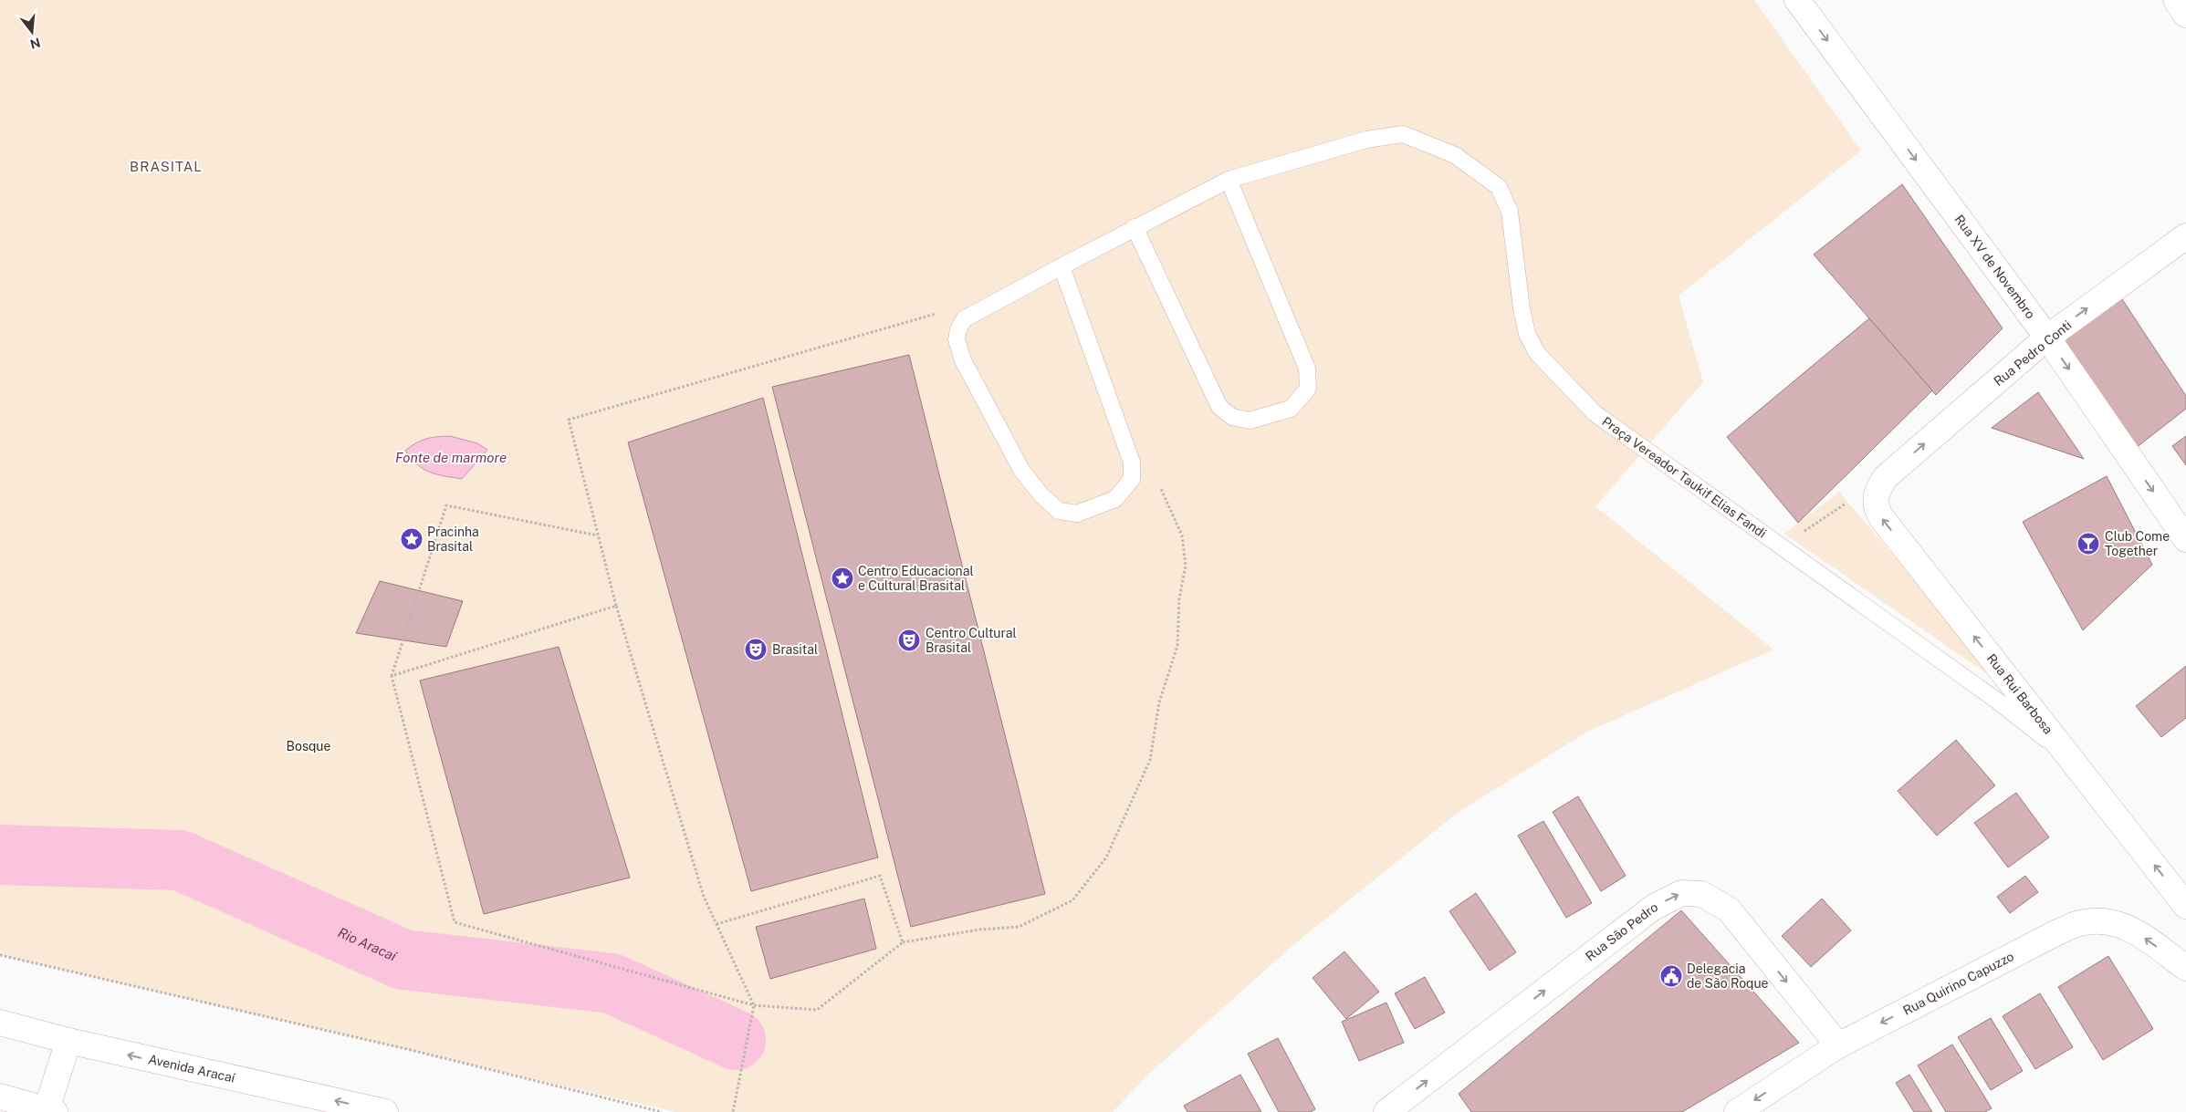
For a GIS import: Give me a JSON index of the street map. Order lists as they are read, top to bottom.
{
  "streets": {
    "street": [
      "Rua XV de Novembro",
      "Rua Pedro Conti",
      "Rua Rui Barbosa",
      "Rua São Pedro",
      "Rua Quirino Capuzzo",
      "Avenida Aracaí"
    ],
    "lane": ["Praça Vereador Taukif Elias Fandi"]
  },
  "crossings": [
    ["Rua XV de Novembro", "Rua Pedro Conti"],
    ["Rua Pedro Conti", "Rua Rui Barbosa"],
    ["Praça Vereador Taukif Elias Fandi", "Rua Rui Barbosa"],
    ["Rua São Pedro", "Rua Quirino Capuzzo"]
  ],
  "one_way": [
    "Rua XV de Novembro",
    "Rua Pedro Conti",
    "Rua Rui Barbosa",
    "Rua Quirino Capuzzo",
    "Avenida Aracaí"
  ],
  "districts": ["BRASITAL"],
  "water": ["Fonte de marmore", "Rio Aracaí"],
  "parks": ["Bosque"],
  "places": {
    "place": ["Pracinha Brasital", "Centro Educacional e Cultural Brasital"],
    "bar": ["Club Come Together"],
    "theatre": ["Centro Cultural Brasital", "Brasital"],
    "public building": ["Delegacia de São Roque"]
  },
  "north": "bottom"
}
